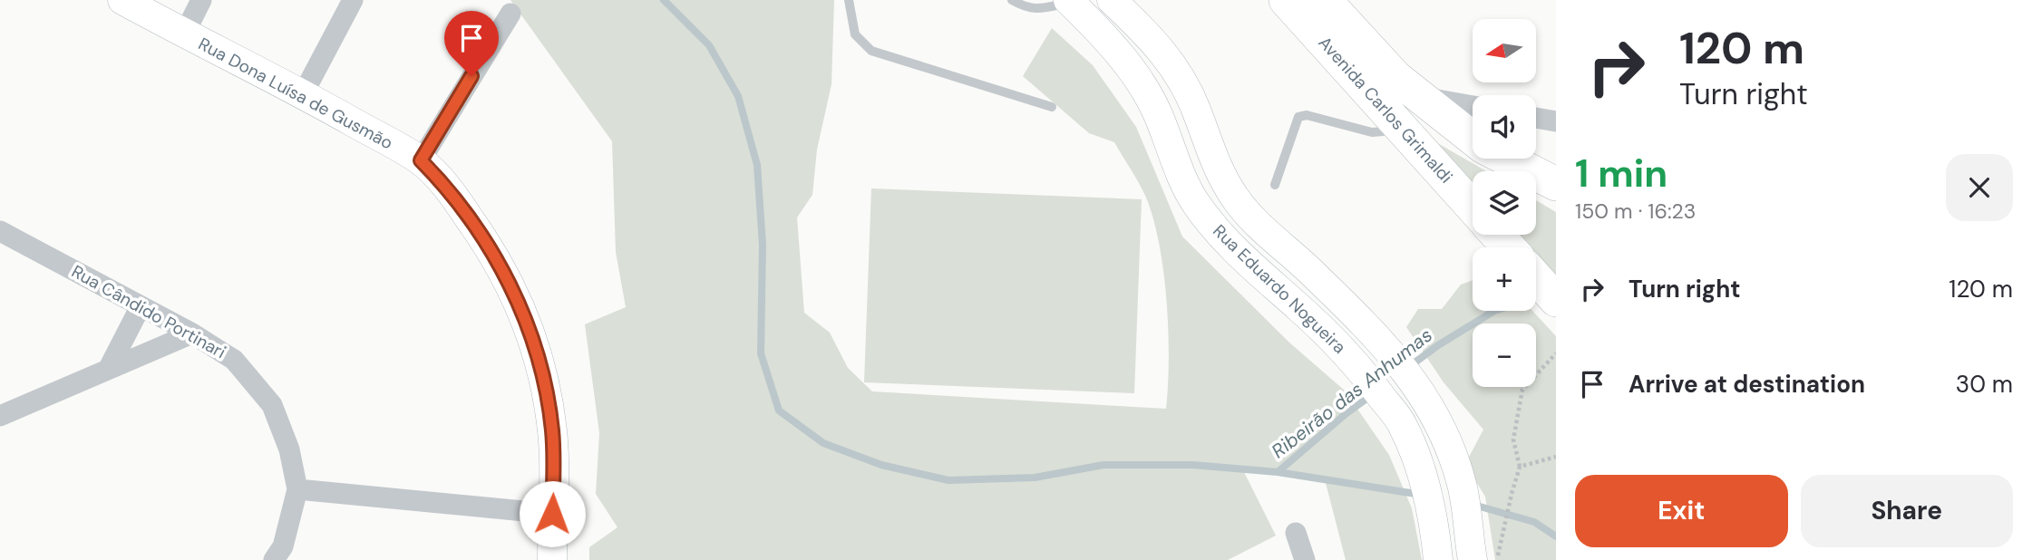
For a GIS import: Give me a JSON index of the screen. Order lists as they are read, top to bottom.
{
  "streets": {
    "main road": ["Rua Dona Luísa de Gusmão", "Avenida Carlos Grimaldi", "Rua Eduardo Nogueira"],
    "street": ["Rua Cândido Portinari"]
  },
  "water": ["Ribeirão das Anhumas"],
  "north": "left",
  "page": {
    "turn": ["120 m", "Turn right"],
    "map_buttons": ["+", "−"],
    "heading": ["1 min", "150 m · 16:23"],
    "list": [
      {
        "name": "Turn right",
        "value": "120 m"
      },
      {
        "name": "Arrive at destination",
        "value": "30 m"
      }
    ],
    "buttons": ["Exit", "Share"]
  }
}
